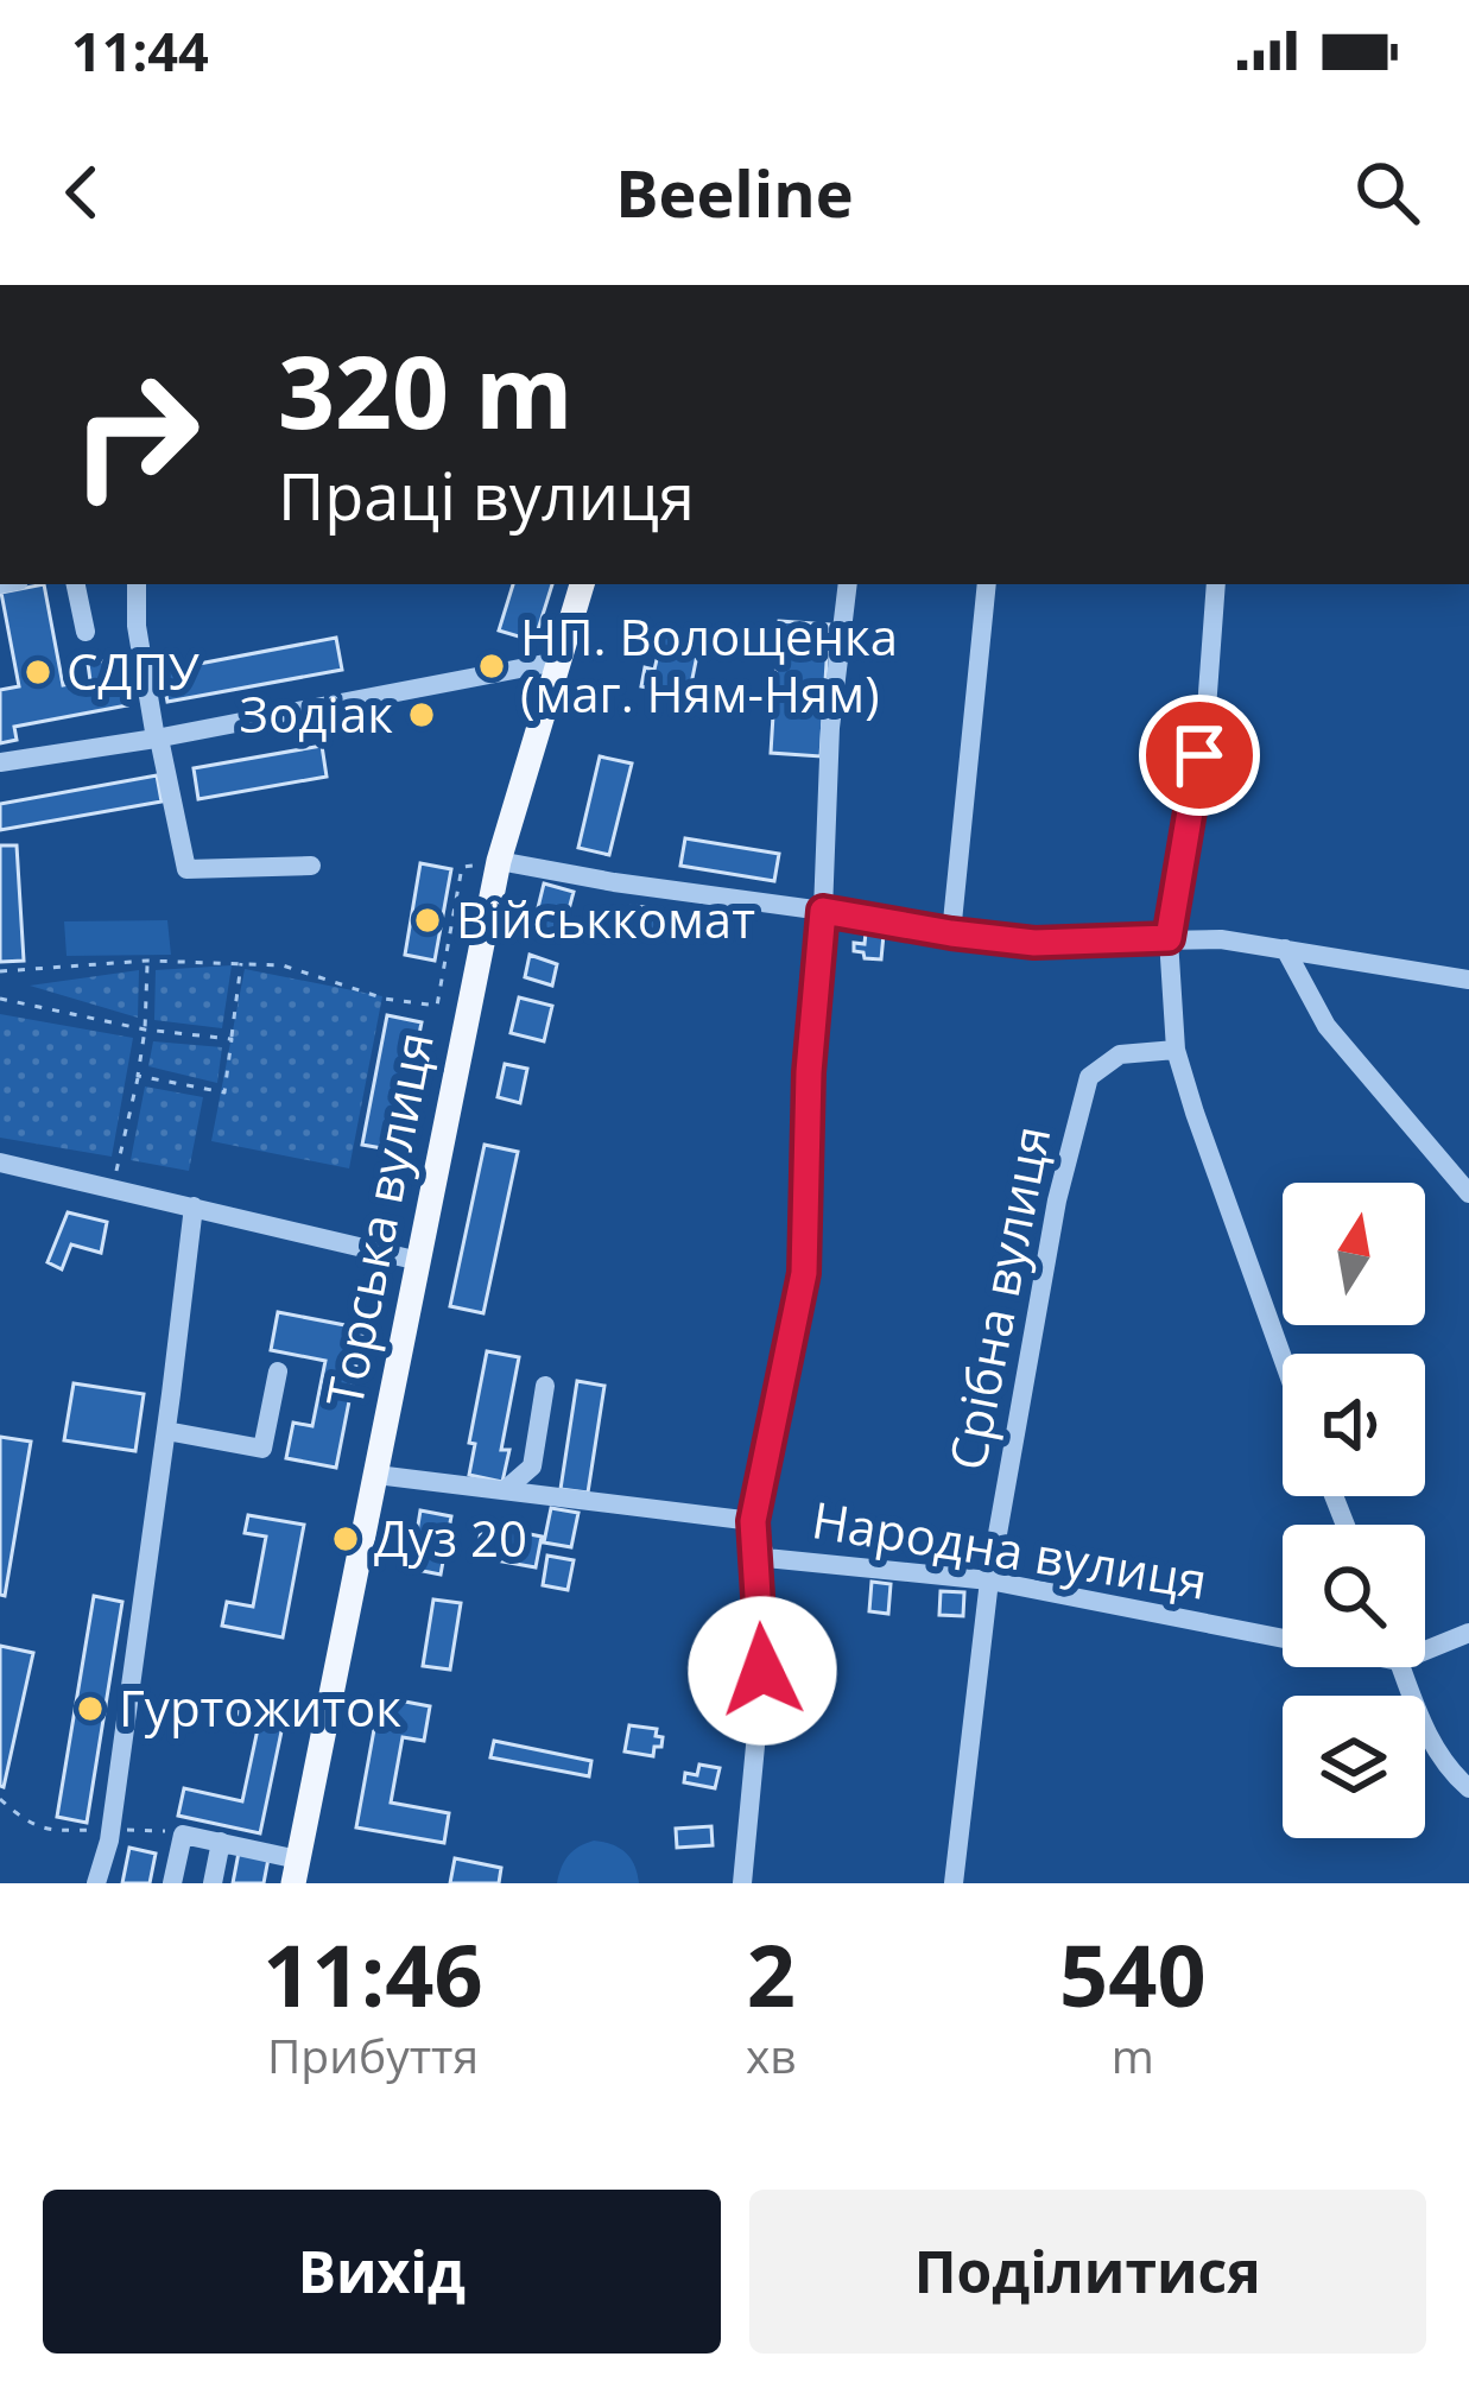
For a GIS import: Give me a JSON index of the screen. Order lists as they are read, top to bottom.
{
  "streets": {
    "main road": ["Торська вулиця"],
    "street": ["Срібна вулиця", "Народна вулиця"]
  },
  "crossings": [
    ["Торська вулиця", "Народна вулиця"],
    ["Срібна вулиця", "Народна вулиця"]
  ],
  "places": [
    "НП. Волощенка (маг. Ням-Ням)",
    "СДПУ",
    "Зодіак",
    "Військкомат",
    "Дуз 20",
    "Гуртожиток"
  ],
  "north": "top",
  "page": {
    "status": "11:44",
    "header": "Beeline",
    "turn": ["320 m", "Праці вулиця"],
    "eta": [
      "11:46",
      "Прибуття",
      "2",
      "хв",
      "540",
      "m"
    ],
    "buttons": ["Вихід", "Поділитися"]
  }
}
